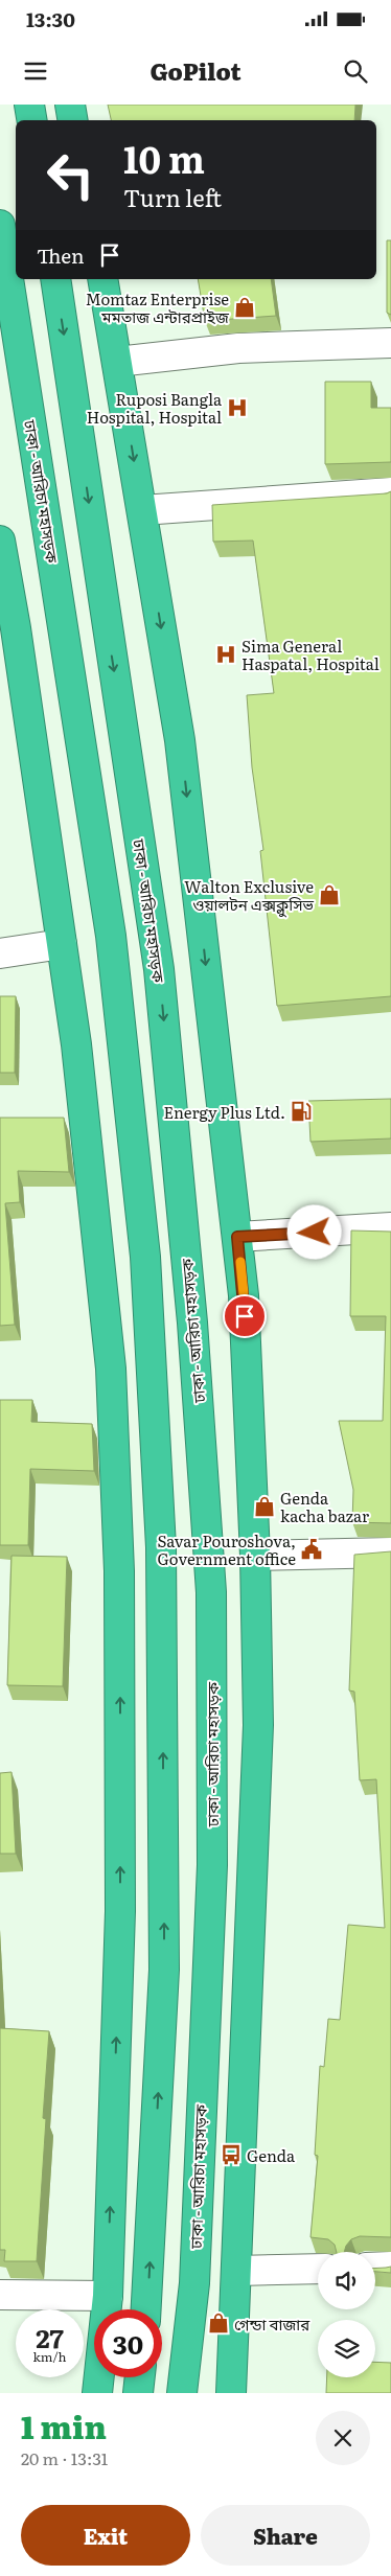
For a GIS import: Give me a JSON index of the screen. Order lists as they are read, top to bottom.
{
  "streets": {
    "highway": ["ঢাকা - আরিচা মহাসড়ক"]
  },
  "places": {
    "shop": [
      "Momtaz Enterprise মমতাজ এন্টারপ্রাইজ",
      "Walton Exclusive ওয়ালটন এক্সক্লুসিভ",
      "Genda kacha bazar",
      "গেন্ডা বাজার"
    ],
    "hospital": ["Ruposi Bangla Hospital, Hospital", "Sima General Haspatal, Hospital"],
    "fuel station": ["Energy Plus Ltd."],
    "public building": ["Savar Pouroshova, Government office"],
    "bus stop": ["Genda"]
  },
  "page": {
    "status": "13:30",
    "header": "GoPilot",
    "turn": ["10 m", "Turn left"],
    "then": "Then",
    "speed": "27 km/h",
    "limit": "30",
    "heading": ["1 min", "20 m · 13:31"],
    "buttons": ["Exit", "Share"]
  }
}
